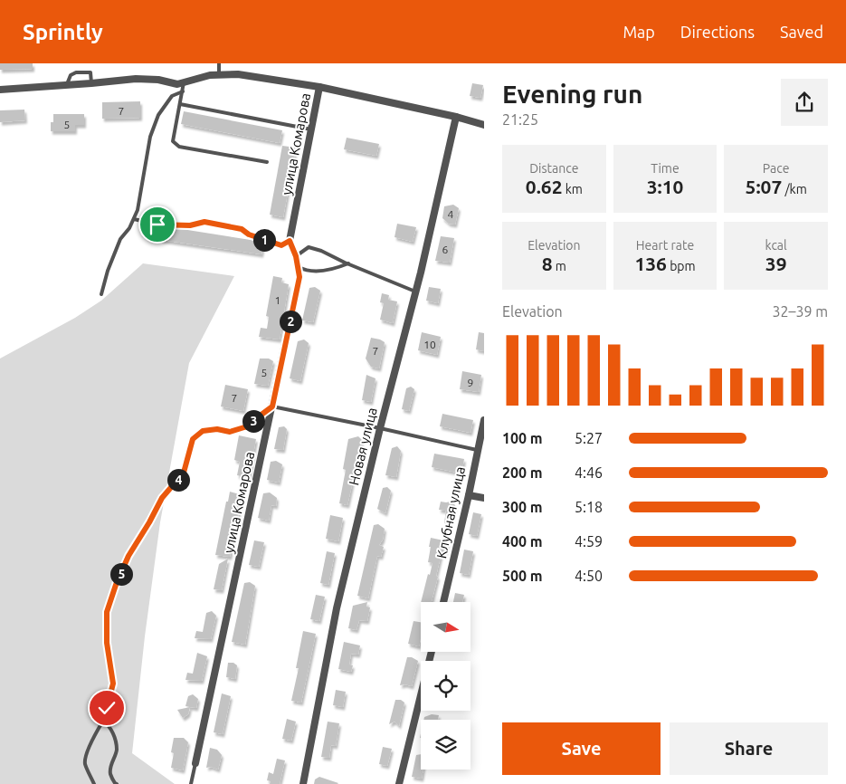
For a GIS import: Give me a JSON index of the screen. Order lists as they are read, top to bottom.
{
  "streets": {
    "street": ["улица Комарова", "Новая улица", "Клубная улица"]
  },
  "house_numbers": [
    "7",
    "5",
    "4",
    "6",
    "1",
    "10",
    "7",
    "5",
    "9",
    "7"
  ],
  "north": "right",
  "page": {
    "header": "Sprintly",
    "nav": ["Map", "Directions", "Saved"],
    "heading": ["Evening run", "21:25"],
    "stats": [
      ["Distance", "0.62 km"],
      ["Time", "3:10"],
      ["Pace", "5:07 /km"],
      ["Elevation", "8 m"],
      ["Heart rate", "136 bpm"],
      ["kcal", "39"]
    ],
    "pins": [
      "1",
      "2",
      "3",
      "4",
      "5"
    ],
    "chart": ["Elevation", "32–39 m"],
    "list": [
      {
        "name": "100 m",
        "note": "5:27"
      },
      {
        "name": "200 m",
        "note": "4:46"
      },
      {
        "name": "300 m",
        "note": "5:18"
      },
      {
        "name": "400 m",
        "note": "4:59"
      },
      {
        "name": "500 m",
        "note": "4:50"
      }
    ],
    "buttons": ["Save", "Share"]
  }
}
